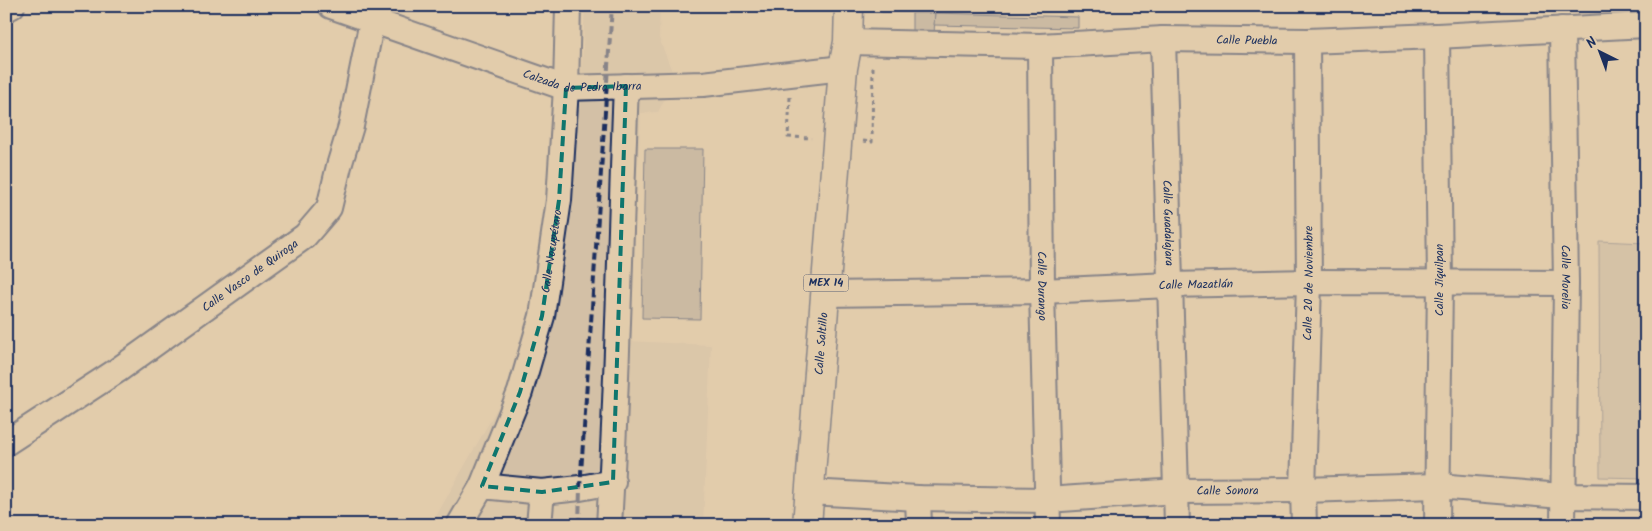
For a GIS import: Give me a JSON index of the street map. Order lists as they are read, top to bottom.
{
  "streets": {
    "main road": ["MEX 14", "Calle Saltillo"],
    "street": [
      "Calle Puebla",
      "Calzada de Pedro Ibarra",
      "Calle Guadalajara",
      "Calle Nocupétaro",
      "Calle Vasco de Quiroga",
      "Calle Morelia",
      "Calle Jiquilpan",
      "Calle 20 de Noviembre",
      "Calle Mazatlán",
      "Calle Durango",
      "Calle Sonora"
    ]
  },
  "crossings": [
    ["Calle Puebla", "Calle Guadalajara"],
    ["Calle Puebla", "Calle Morelia"],
    ["Calle Puebla", "Calle Jiquilpan"],
    ["Calle Puebla", "MEX 14"],
    ["Calle Puebla", "Calle 20 de Noviembre"],
    ["Calle Puebla", "Calle Durango"],
    ["Calle Puebla", "Calle Saltillo"],
    ["Calzada de Pedro Ibarra", "Calle Nocupétaro"],
    ["Calzada de Pedro Ibarra", "Calle Vasco de Quiroga"],
    ["Calzada de Pedro Ibarra", "Calle Saltillo"],
    ["Calle Guadalajara", "Calle Mazatlán"],
    ["Calle Guadalajara", "Calle Sonora"],
    ["Calle Morelia", "Calle Mazatlán"],
    ["Calle Morelia", "Calle Sonora"],
    ["Calle Jiquilpan", "Calle Mazatlán"],
    ["Calle Jiquilpan", "Calle Sonora"],
    ["MEX 14", "Calle Saltillo"],
    ["Calle 20 de Noviembre", "Calle Mazatlán"],
    ["Calle 20 de Noviembre", "Calle Sonora"],
    ["Calle Mazatlán", "Calle Durango"],
    ["Calle Mazatlán", "Calle Saltillo"],
    ["Calle Durango", "Calle Sonora"],
    ["Calle Saltillo", "Calle Sonora"]
  ],
  "north": "top left"
}
